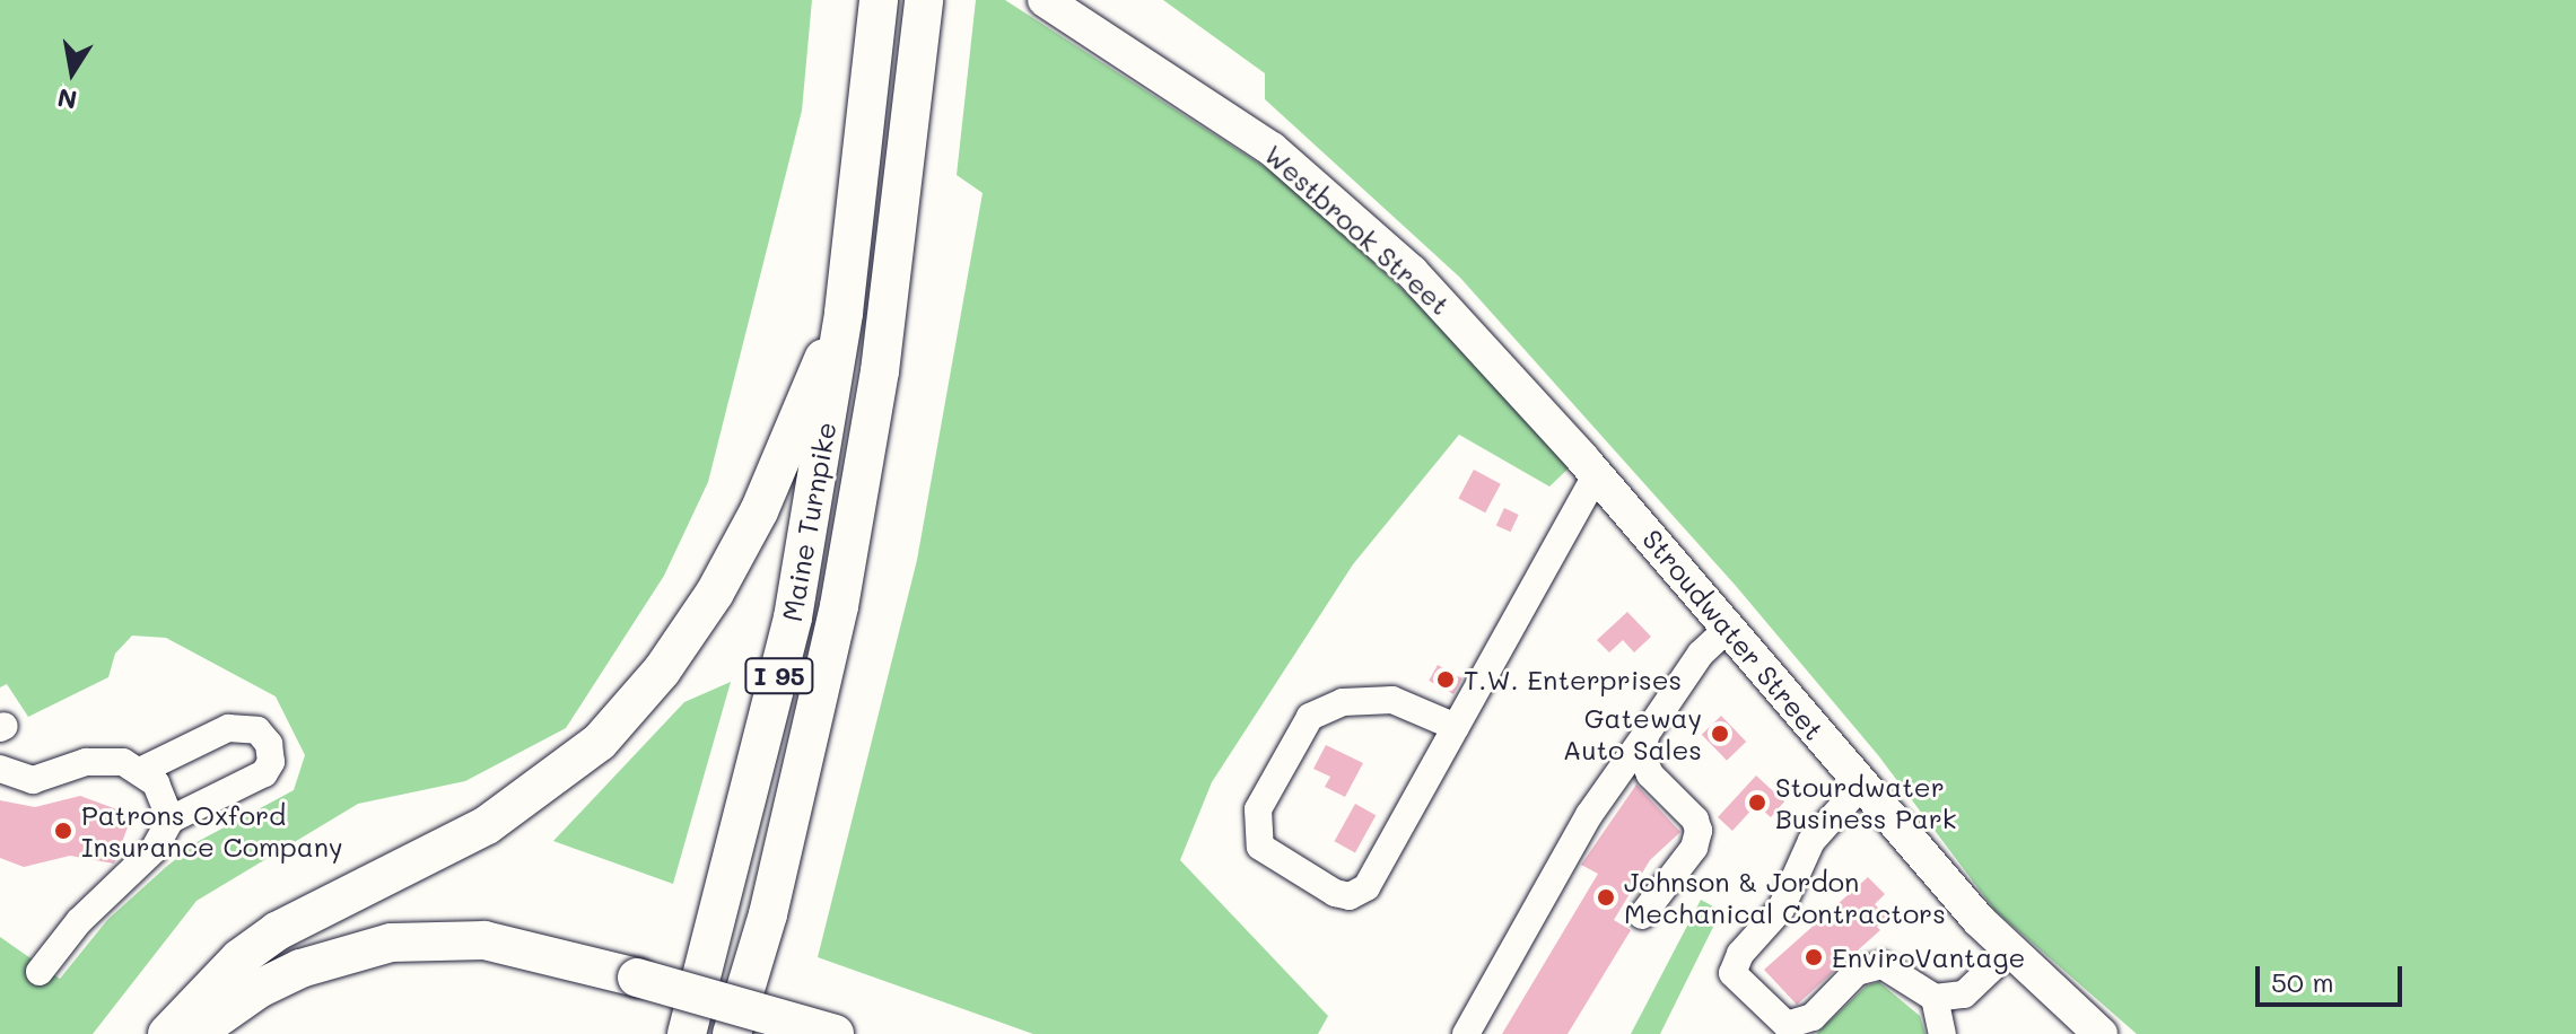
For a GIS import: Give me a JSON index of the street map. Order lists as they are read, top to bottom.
{
  "streets": {
    "highway": ["Maine Turnpike", "I 95"],
    "main road": ["Westbrook Street", "Stroudwater Street"]
  },
  "crossings": [
    ["Westbrook Street", "Stroudwater Street"]
  ],
  "places": [
    "T.W. Enterprises",
    "Gateway Auto Sales",
    "Stourdwater Business Park",
    "Patrons Oxford Insurance Company",
    "Johnson & Jordon Mechanical Contractors",
    "EnviroVantage"
  ],
  "scale_bar": "50 m",
  "north": "bottom"
}
